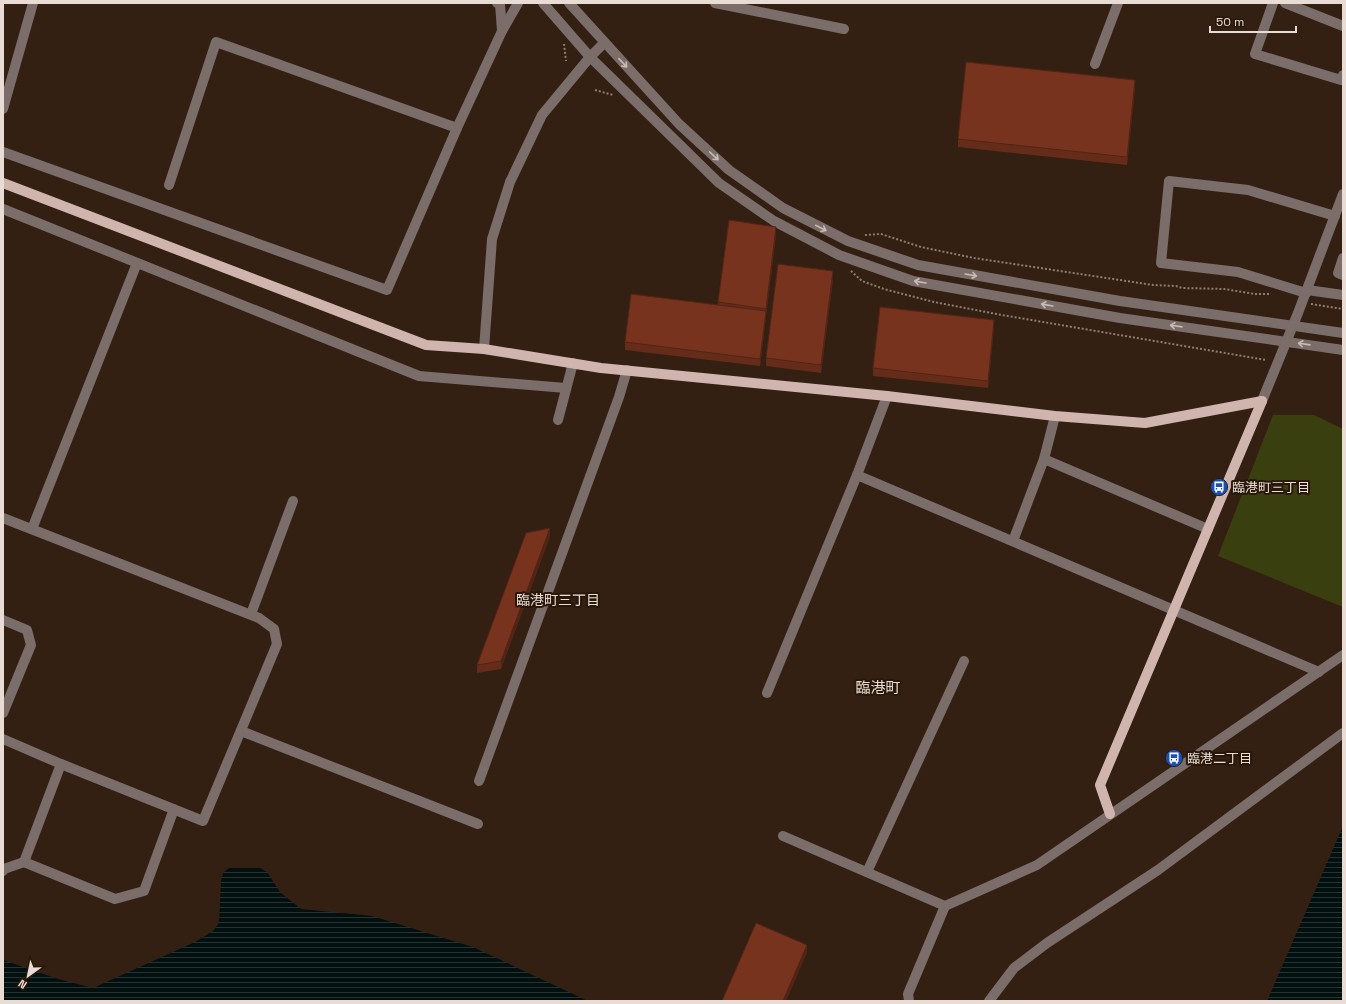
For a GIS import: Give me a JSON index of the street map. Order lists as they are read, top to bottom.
{
  "districts": ["臨港町三丁目", "臨港町"],
  "places": {
    "bus stop": ["臨港町三丁目", "臨港二丁目"]
  },
  "scale_bar": "50 m",
  "north": "bottom left"
}
